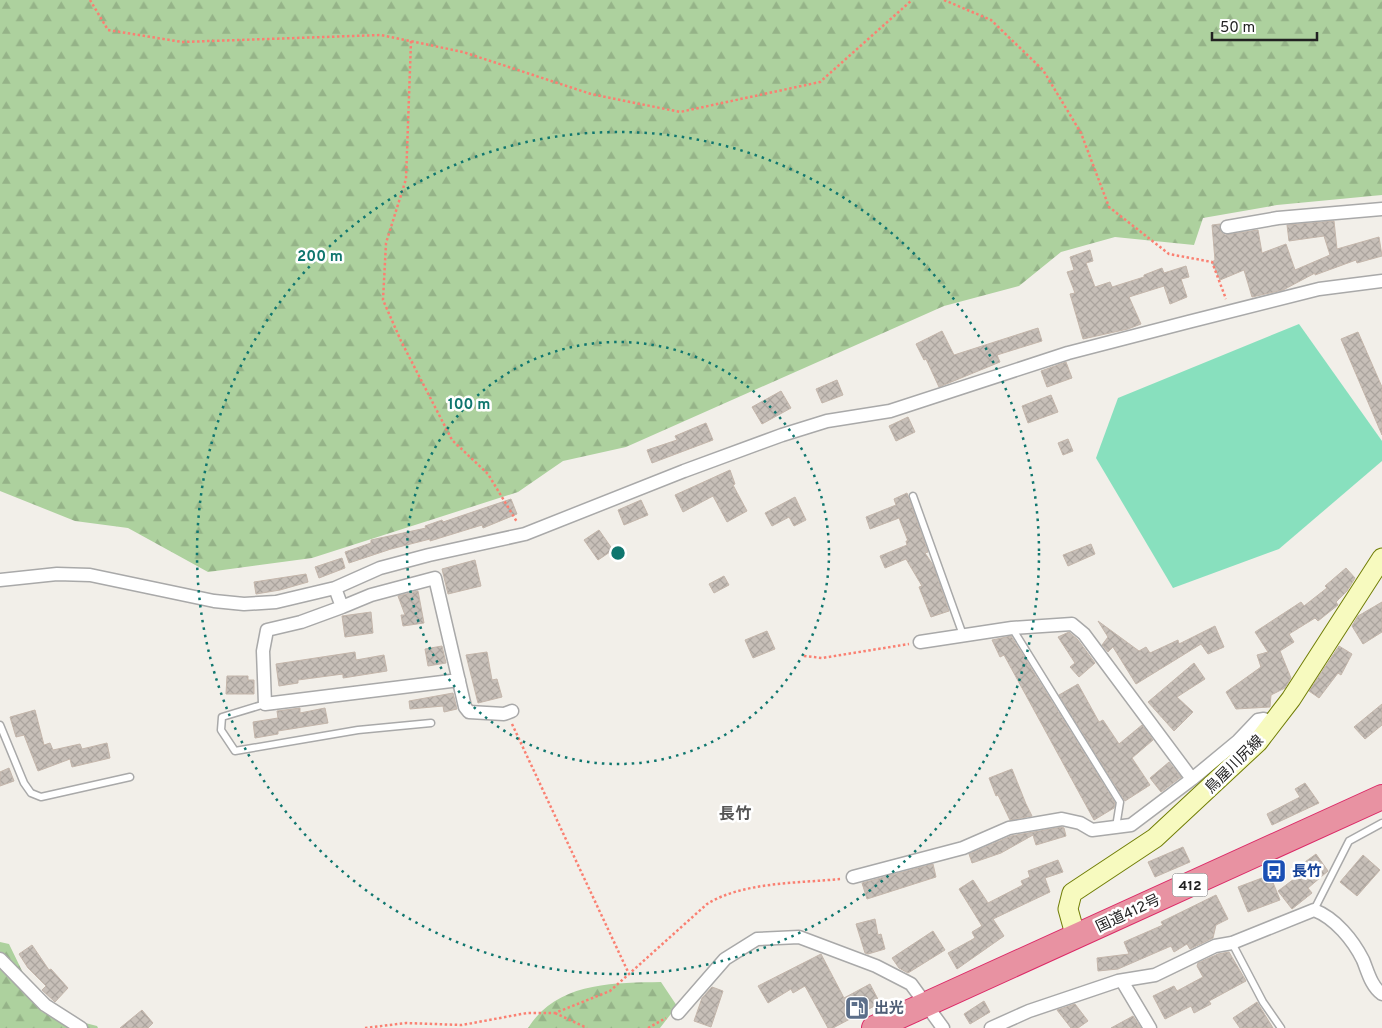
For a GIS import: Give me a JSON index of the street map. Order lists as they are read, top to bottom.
{
  "streets": {
    "highway": ["412", "国道412号"],
    "main road": ["鳥屋川尻線"]
  },
  "crossings": [
    ["鳥屋川尻線", "国道412号"]
  ],
  "districts": ["長竹"],
  "places": {
    "bus stop": ["長竹"],
    "fuel station": ["出光"]
  },
  "scale_bar": "50 m",
  "rings": ["200 m", "100 m"]
}
